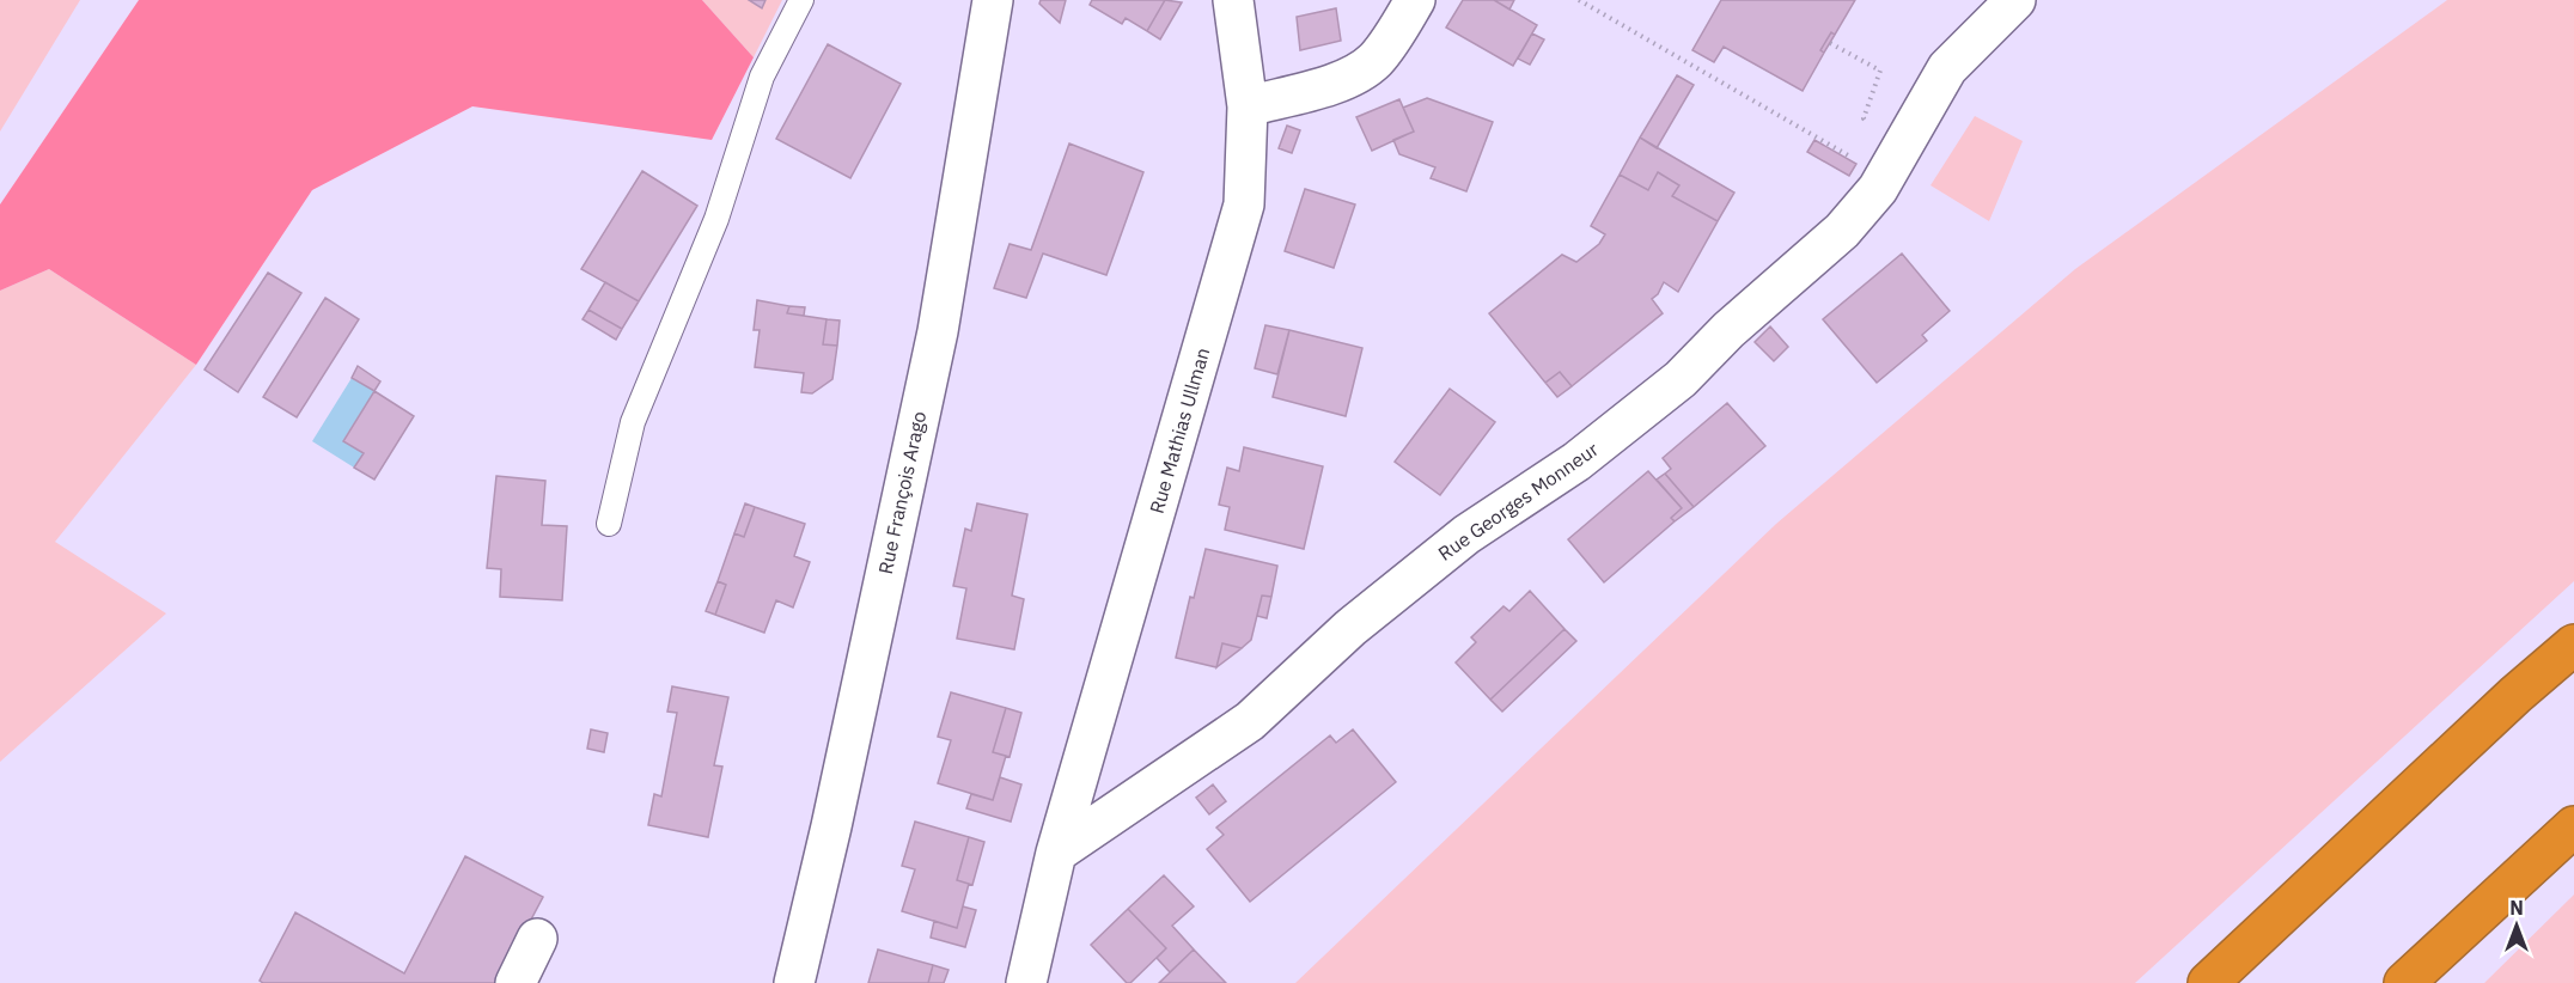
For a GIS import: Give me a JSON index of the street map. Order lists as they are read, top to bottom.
{
  "streets": {
    "street": ["Rue Mathias Ullman", "Rue François Arago", "Rue Georges Monneur"]
  },
  "crossings": [
    ["Rue Mathias Ullman", "Rue Georges Monneur"]
  ],
  "north": "top"
}
